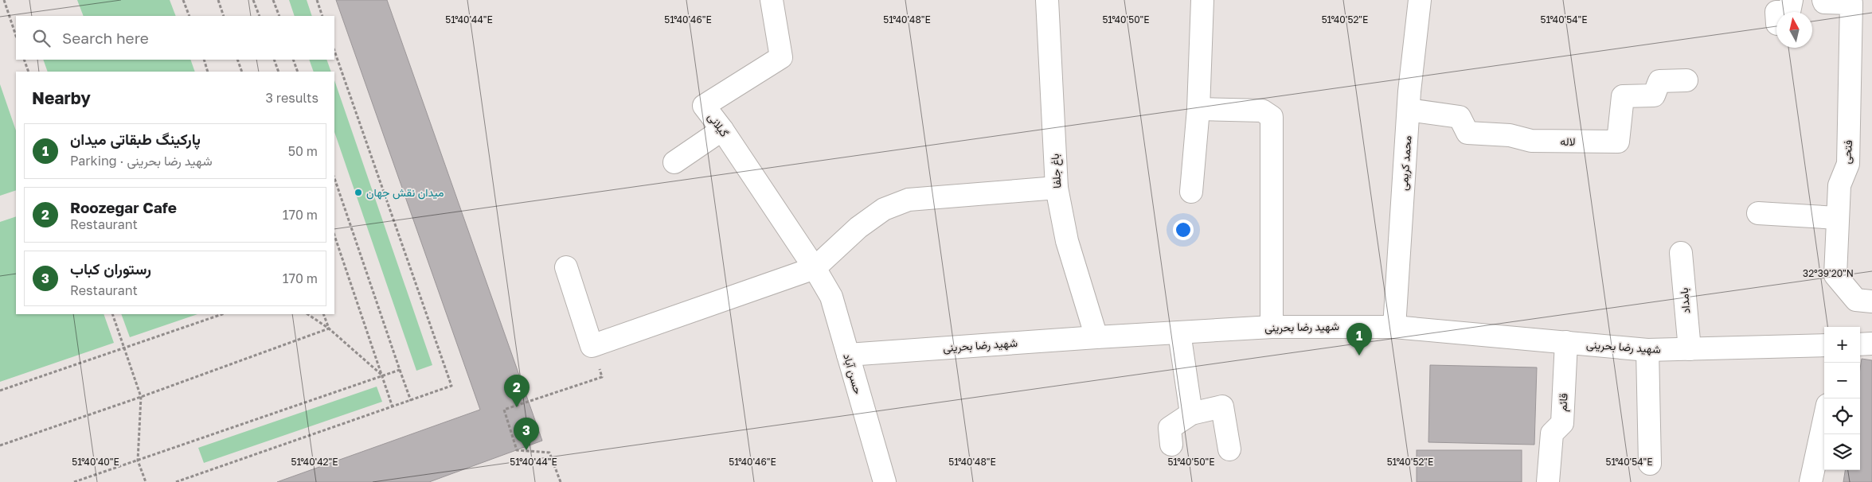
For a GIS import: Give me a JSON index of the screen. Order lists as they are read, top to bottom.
{
  "streets": {
    "street": [
      "گیلانی",
      "لاله",
      "فتحی",
      "محمد کریمی",
      "باغ جلفا",
      "بامداد",
      "شهید رضا بحرینی",
      "حسن آباد",
      "قائم"
    ]
  },
  "crossings": [
    ["گیلانی", "حسن آباد"],
    ["لاله", "محمد کریمی"],
    ["محمد کریمی", "شهید رضا بحرینی"],
    ["باغ جلفا", "شهید رضا بحرینی"],
    ["بامداد", "شهید رضا بحرینی"],
    ["شهید رضا بحرینی", "حسن آباد"],
    ["شهید رضا بحرینی", "قائم"]
  ],
  "places": ["میدان نقش جهان"],
  "north": "top",
  "page": {
    "search": "Search here",
    "heading": ["Nearby", "3 results"],
    "list": [
      {
        "mark": "1",
        "name": "پارکینگ طبقاتی میدان",
        "note": "Parking · شهید رضا بحرینی",
        "value": "50 m"
      },
      {
        "mark": "2",
        "name": "Roozegar Cafe",
        "note": "Restaurant",
        "value": "170 m"
      },
      {
        "mark": "3",
        "name": "رستوران کباب",
        "note": "Restaurant",
        "value": "170 m"
      }
    ],
    "pins": ["1", "2", "3"],
    "map_buttons": ["+", "−"]
  },
  "coordinates": [
    "51°40'44\"E",
    "51°40'46\"E",
    "51°40'48\"E",
    "51°40'50\"E",
    "51°40'52\"E",
    "51°40'54\"E",
    "32°39'20\"N",
    "51°40'40\"E",
    "51°40'42\"E"
  ]
}
